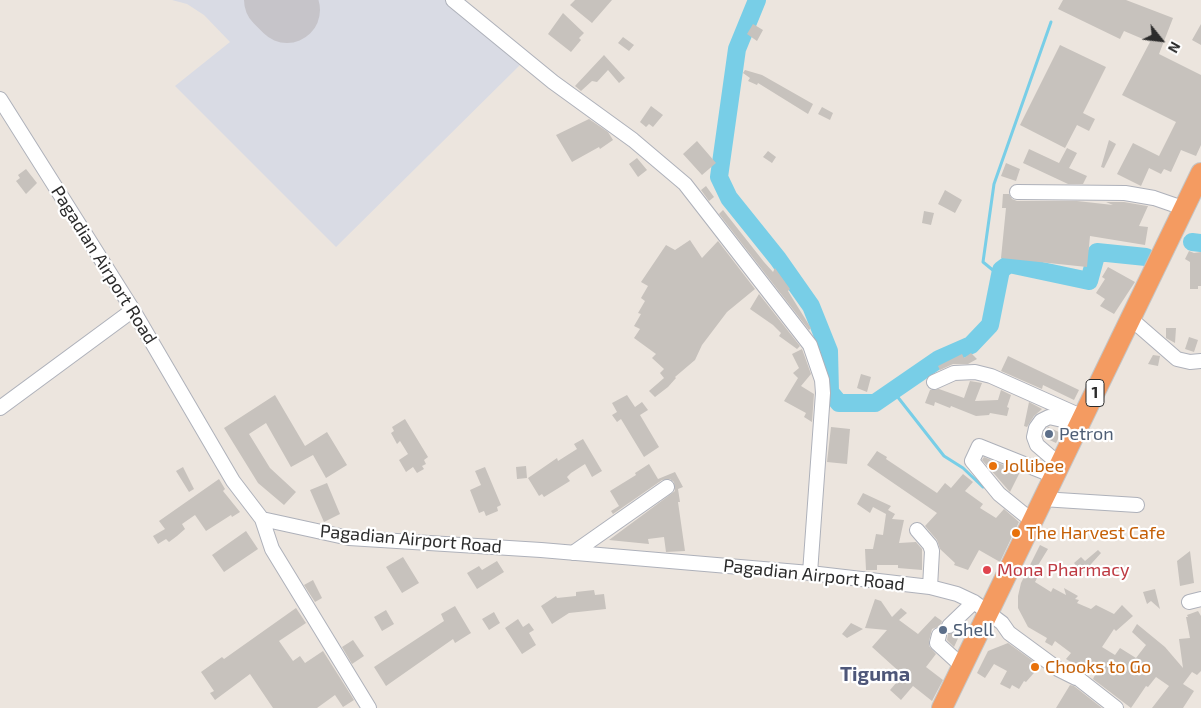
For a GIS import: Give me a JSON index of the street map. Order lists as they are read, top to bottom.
{
  "streets": {
    "highway": ["1"],
    "street": ["Pagadian Airport Road"]
  },
  "crossings": [
    ["Pagadian Airport Road", "1"]
  ],
  "districts": ["Tiguma"],
  "places": [
    "Petron",
    "Jollibee",
    "The Harvest Cafe",
    "Mona Pharmacy",
    "Shell",
    "Chooks to Go"
  ],
  "north": "bottom right"
}
